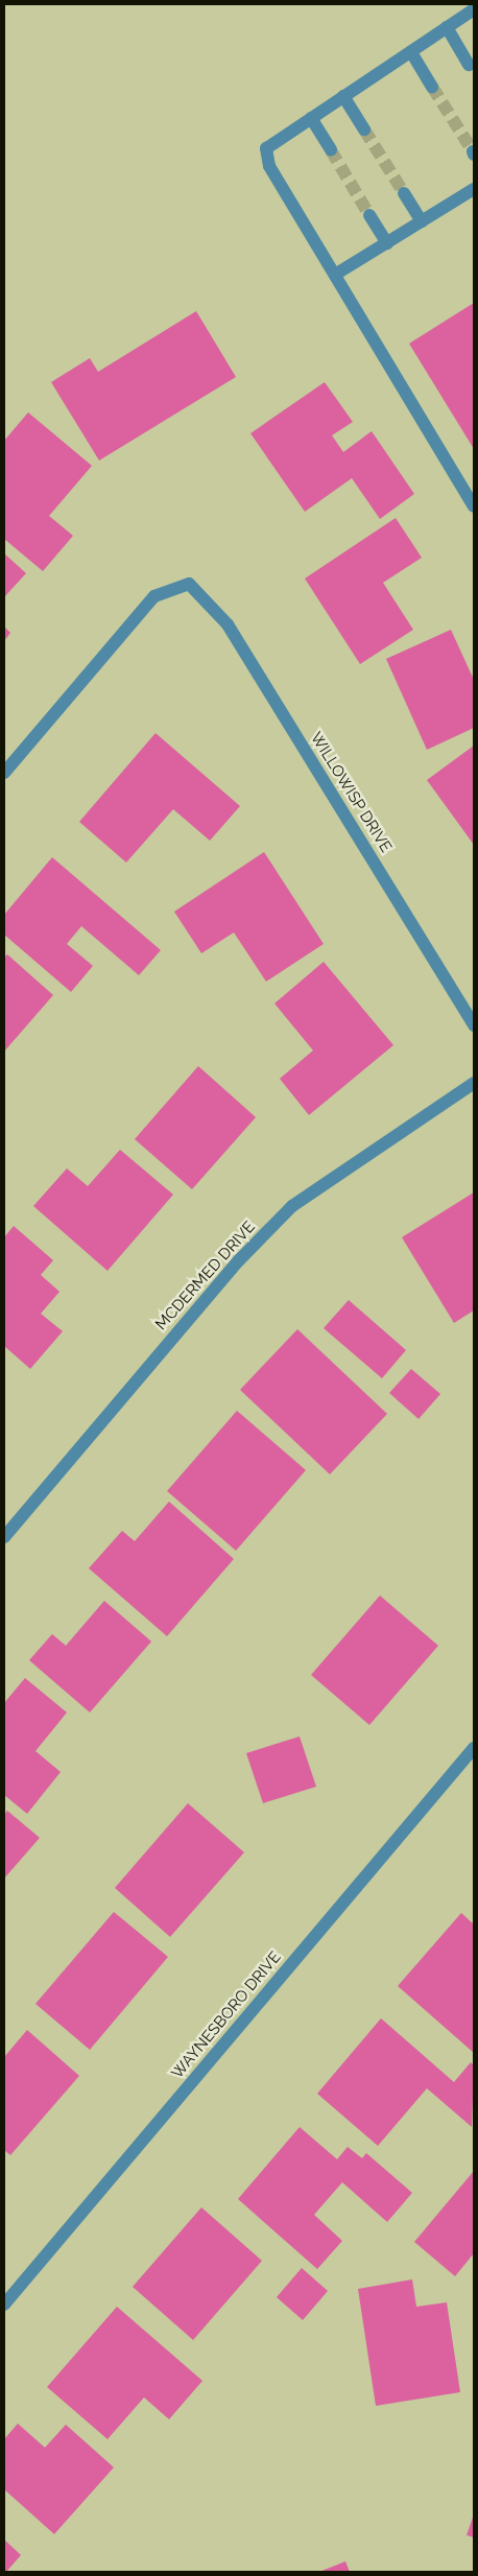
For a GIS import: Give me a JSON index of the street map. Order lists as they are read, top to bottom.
{
  "streets": {
    "street": ["WILLOWISP DRIVE", "MCDERMED DRIVE", "WAYNESBORO DRIVE"]
  }
}
